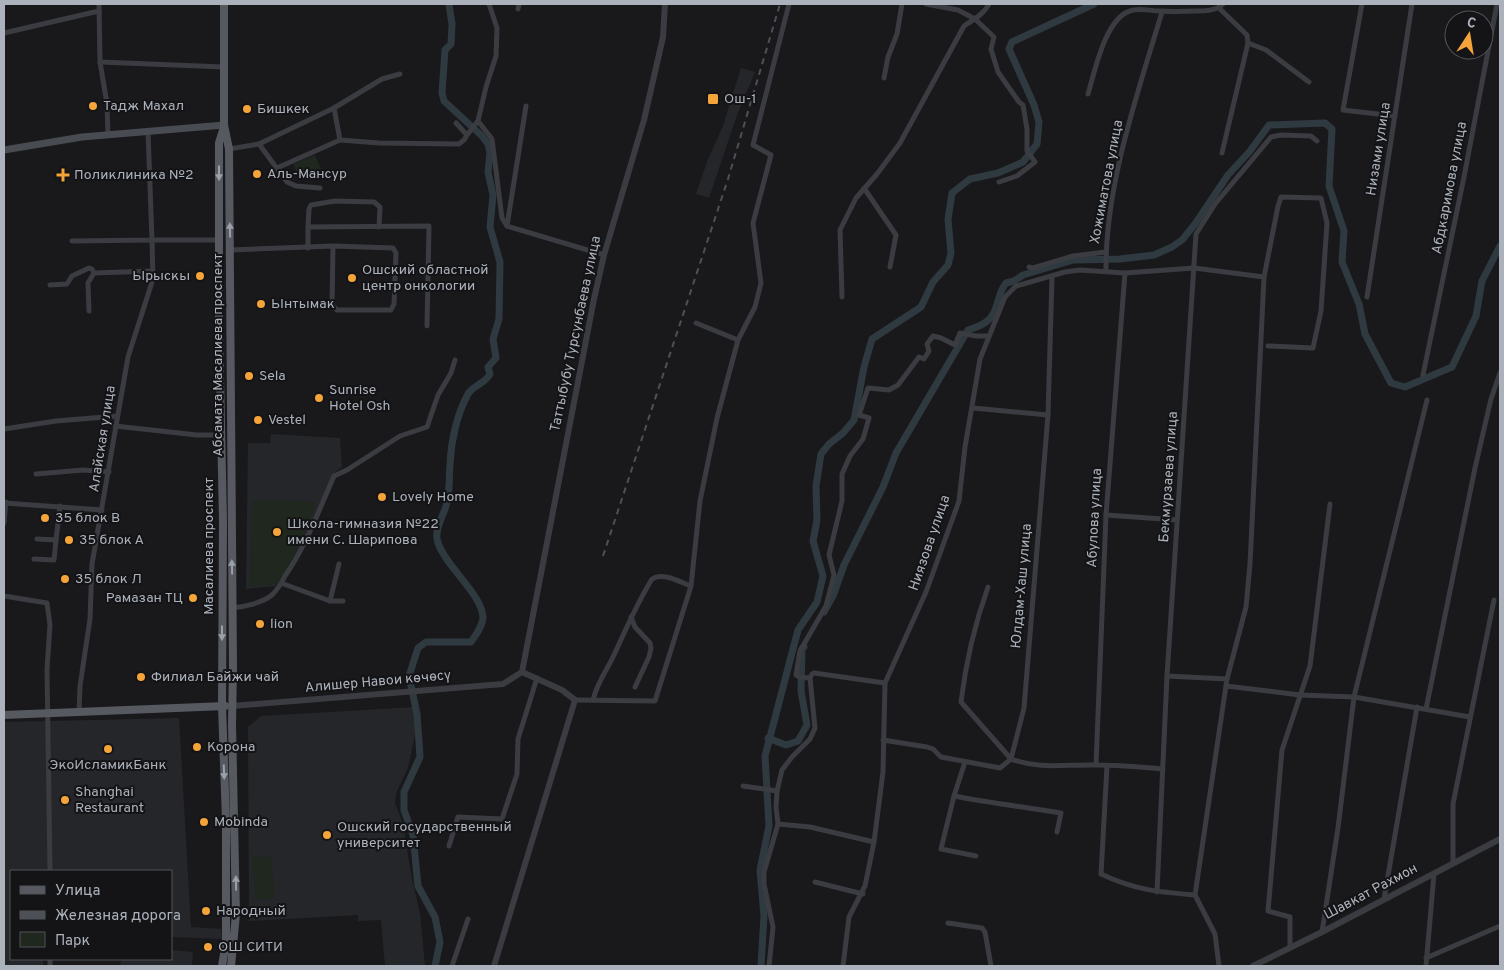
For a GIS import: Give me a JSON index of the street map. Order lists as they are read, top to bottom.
{
  "streets": {
    "main road": ["Абсамата Масалиева проспект", "Масалиева проспект"],
    "street": [
      "Низами улица",
      "Хожиматова улица",
      "Абдкаримова улица",
      "Таттыбубу Турсунбаева улица",
      "Алайская улица",
      "Бекмурзаева улица",
      "Абулова улица",
      "Ниязова улица",
      "Юлдам-Хаш улица",
      "Алишер Навои көчөсү",
      "Шавкат Рахмон"
    ]
  },
  "crossings": [
    ["Таттыбубу Турсунбаева улица", "Алишер Навои көчөсү"],
    ["Абсамата Масалиева проспект", "Масалиева проспект"],
    ["Абсамата Масалиева проспект", "Алишер Навои көчөсү"],
    ["Бекмурзаева улица", "Ниязова улица"],
    ["Абулова улица", "Ниязова улица"],
    ["Ниязова улица", "Юлдам-Хаш улица"]
  ],
  "one_way": ["Абсамата Масалиева проспект"],
  "places": {
    "transit": ["Ош-1"],
    "other": [
      "Тадж Махал",
      "Бишкек",
      "Аль-Мансур",
      "Ырыскы",
      "Ошский областной центр онкологии",
      "Ынтымак",
      "Sela",
      "Sunrise Hotel Osh",
      "Vestel",
      "Lovely Home",
      "35 блок В",
      "Школа-гимназия №22 имени С. Шарипова",
      "35 блок А",
      "35 блок Л",
      "Рамазан ТЦ",
      "lion",
      "Филиал Байжи чай",
      "Корона",
      "ЭкоИсламикБанк",
      "Shanghai Restaurant",
      "Mobinda",
      "Ошский государственный университет",
      "Народный",
      "ОШ СИТИ"
    ],
    "health": ["Поликлиника №2"]
  },
  "legend": ["Улица", "Железная дорога", "Парк"],
  "north": "top"
}
